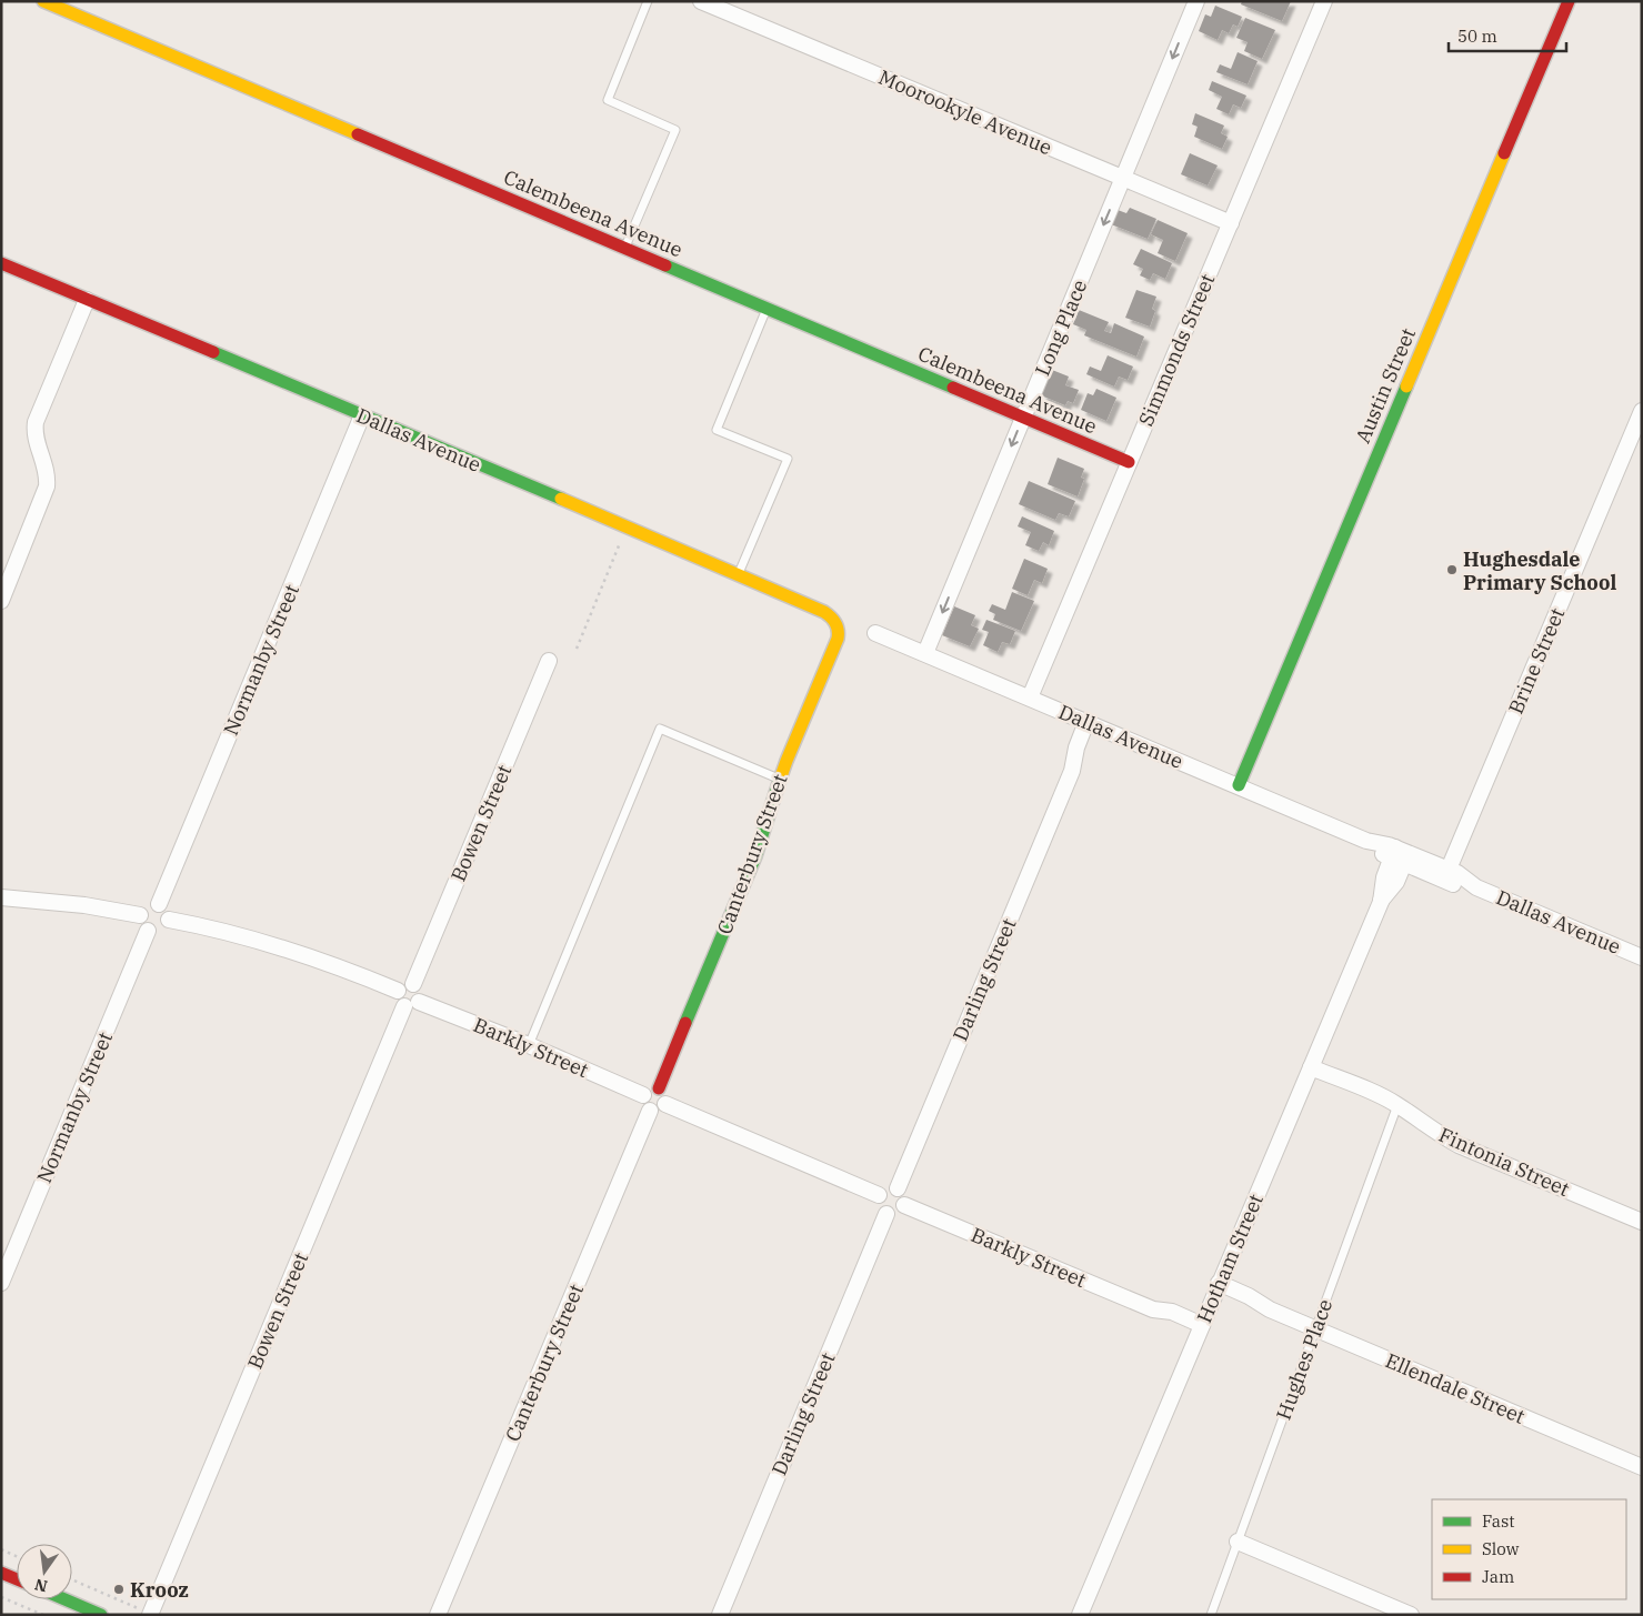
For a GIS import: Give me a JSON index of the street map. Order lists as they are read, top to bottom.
{
  "streets": {
    "street": [
      "Moorookyle Avenue",
      "Calembeena Avenue",
      "Long Place",
      "Simmonds Street",
      "Austin Street",
      "Dallas Avenue",
      "Normanby Street",
      "Brine Street",
      "Bowen Street",
      "Canterbury Street",
      "Darling Street",
      "Barkly Street",
      "Fintonia Street",
      "Hotham Street",
      "Ellendale Street"
    ],
    "lane": ["Hughes Place"]
  },
  "crossings": [
    ["Moorookyle Avenue", "Long Place"],
    ["Moorookyle Avenue", "Simmonds Street"],
    ["Calembeena Avenue", "Long Place"],
    ["Calembeena Avenue", "Simmonds Street"],
    ["Long Place", "Dallas Avenue"],
    ["Simmonds Street", "Dallas Avenue"],
    ["Austin Street", "Dallas Avenue"],
    ["Dallas Avenue", "Normanby Street"],
    ["Dallas Avenue", "Brine Street"],
    ["Dallas Avenue", "Canterbury Street"],
    ["Dallas Avenue", "Darling Street"],
    ["Dallas Avenue", "Hotham Street"],
    ["Bowen Street", "Barkly Street"],
    ["Canterbury Street", "Barkly Street"],
    ["Darling Street", "Barkly Street"],
    ["Barkly Street", "Hotham Street"],
    ["Fintonia Street", "Hotham Street"],
    ["Fintonia Street", "Hughes Place"],
    ["Hotham Street", "Ellendale Street"],
    ["Hughes Place", "Ellendale Street"]
  ],
  "one_way": ["Long Place"],
  "places": ["Hughesdale Primary School", "Krooz"],
  "legend": ["Fast", "Slow", "Jam"],
  "scale_bar": "50 m",
  "north": "bottom"
}
